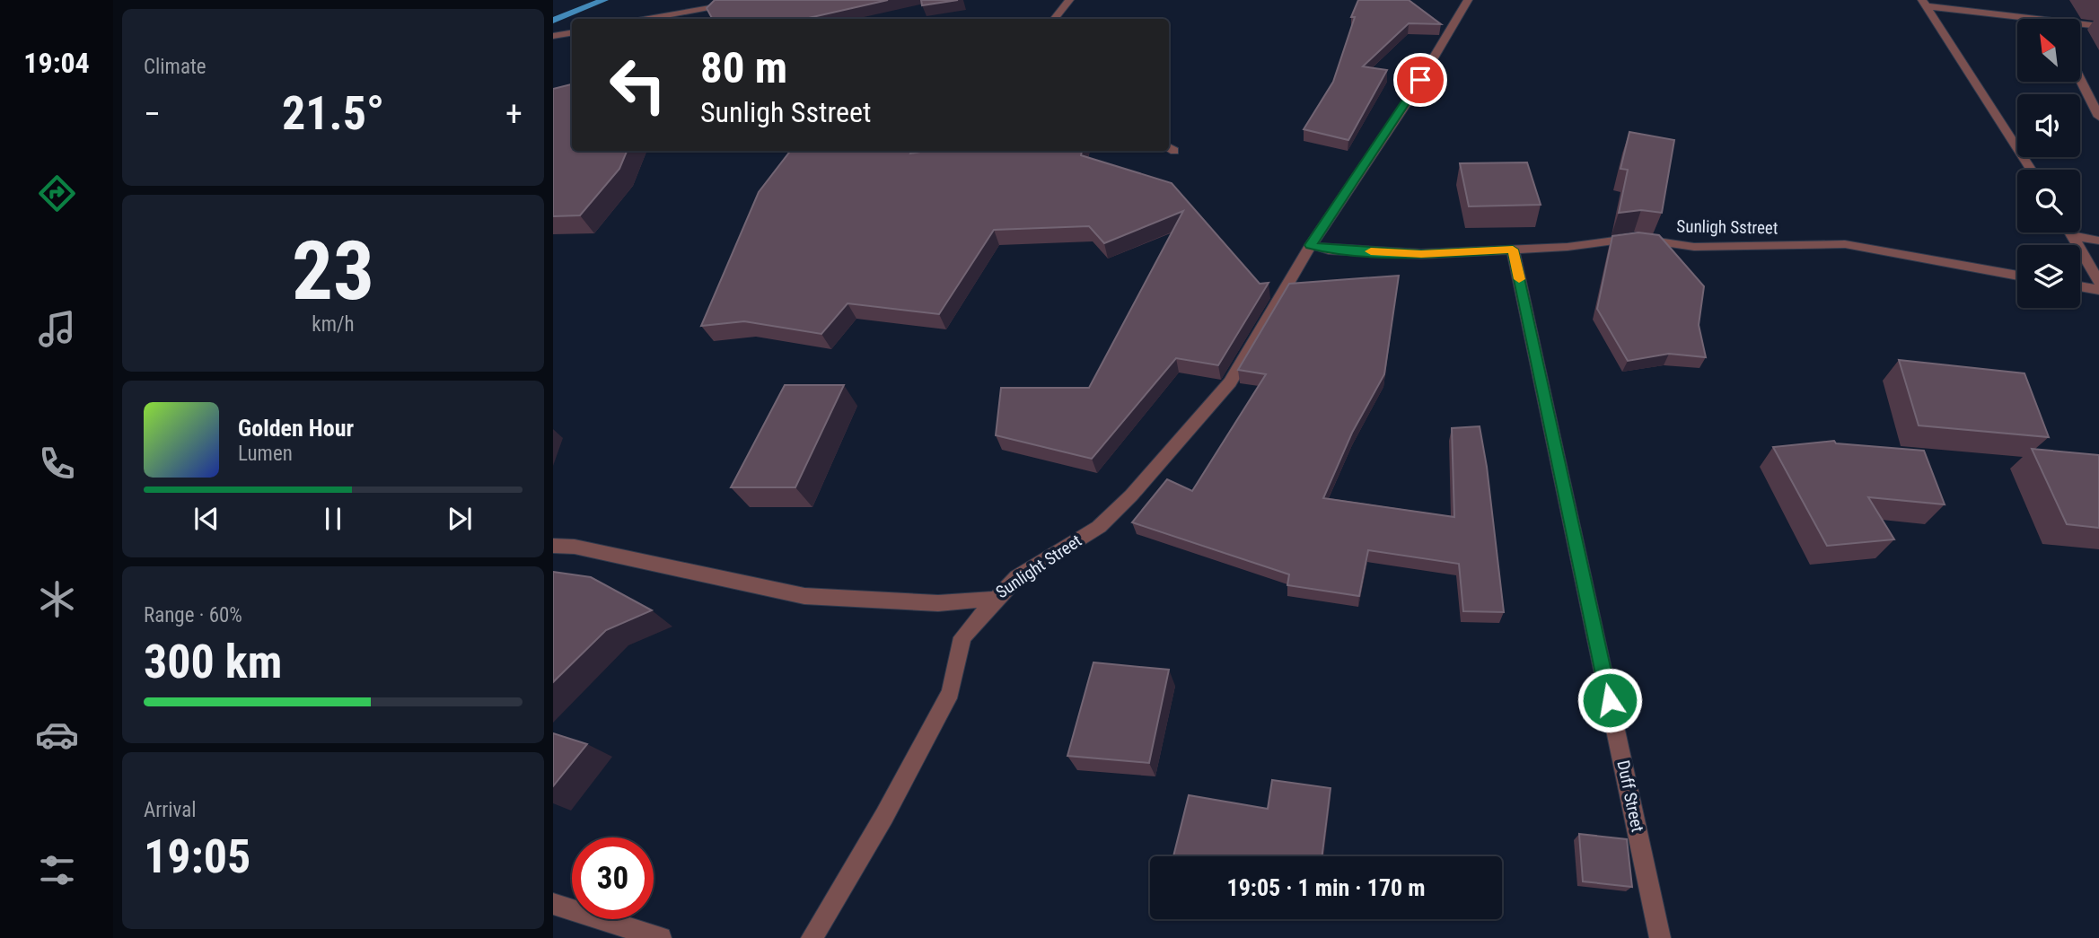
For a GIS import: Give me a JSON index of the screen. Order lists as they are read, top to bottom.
{
  "streets": {
    "street": ["Sunligh Sstreet", "Sunlight Street", "Duff Street"]
  },
  "crossings": [
    ["Sunligh Sstreet", "Sunlight Street"],
    ["Sunligh Sstreet", "Duff Street"]
  ],
  "north": "top left",
  "page": {
    "tabs": "19:04",
    "tile": [
      "Climate",
      ["23", "km/h"],
      ["Range · 60%", "300 km"],
      ["Arrival", "19:05"]
    ],
    "turn": ["80 m", "Sunligh Sstreet"],
    "heat": ["−", "21.5°", "+"],
    "song": ["Golden Hour", "Lumen"],
    "limit": "30",
    "trip": "19:05 · 1 min · 170 m"
  }
}
